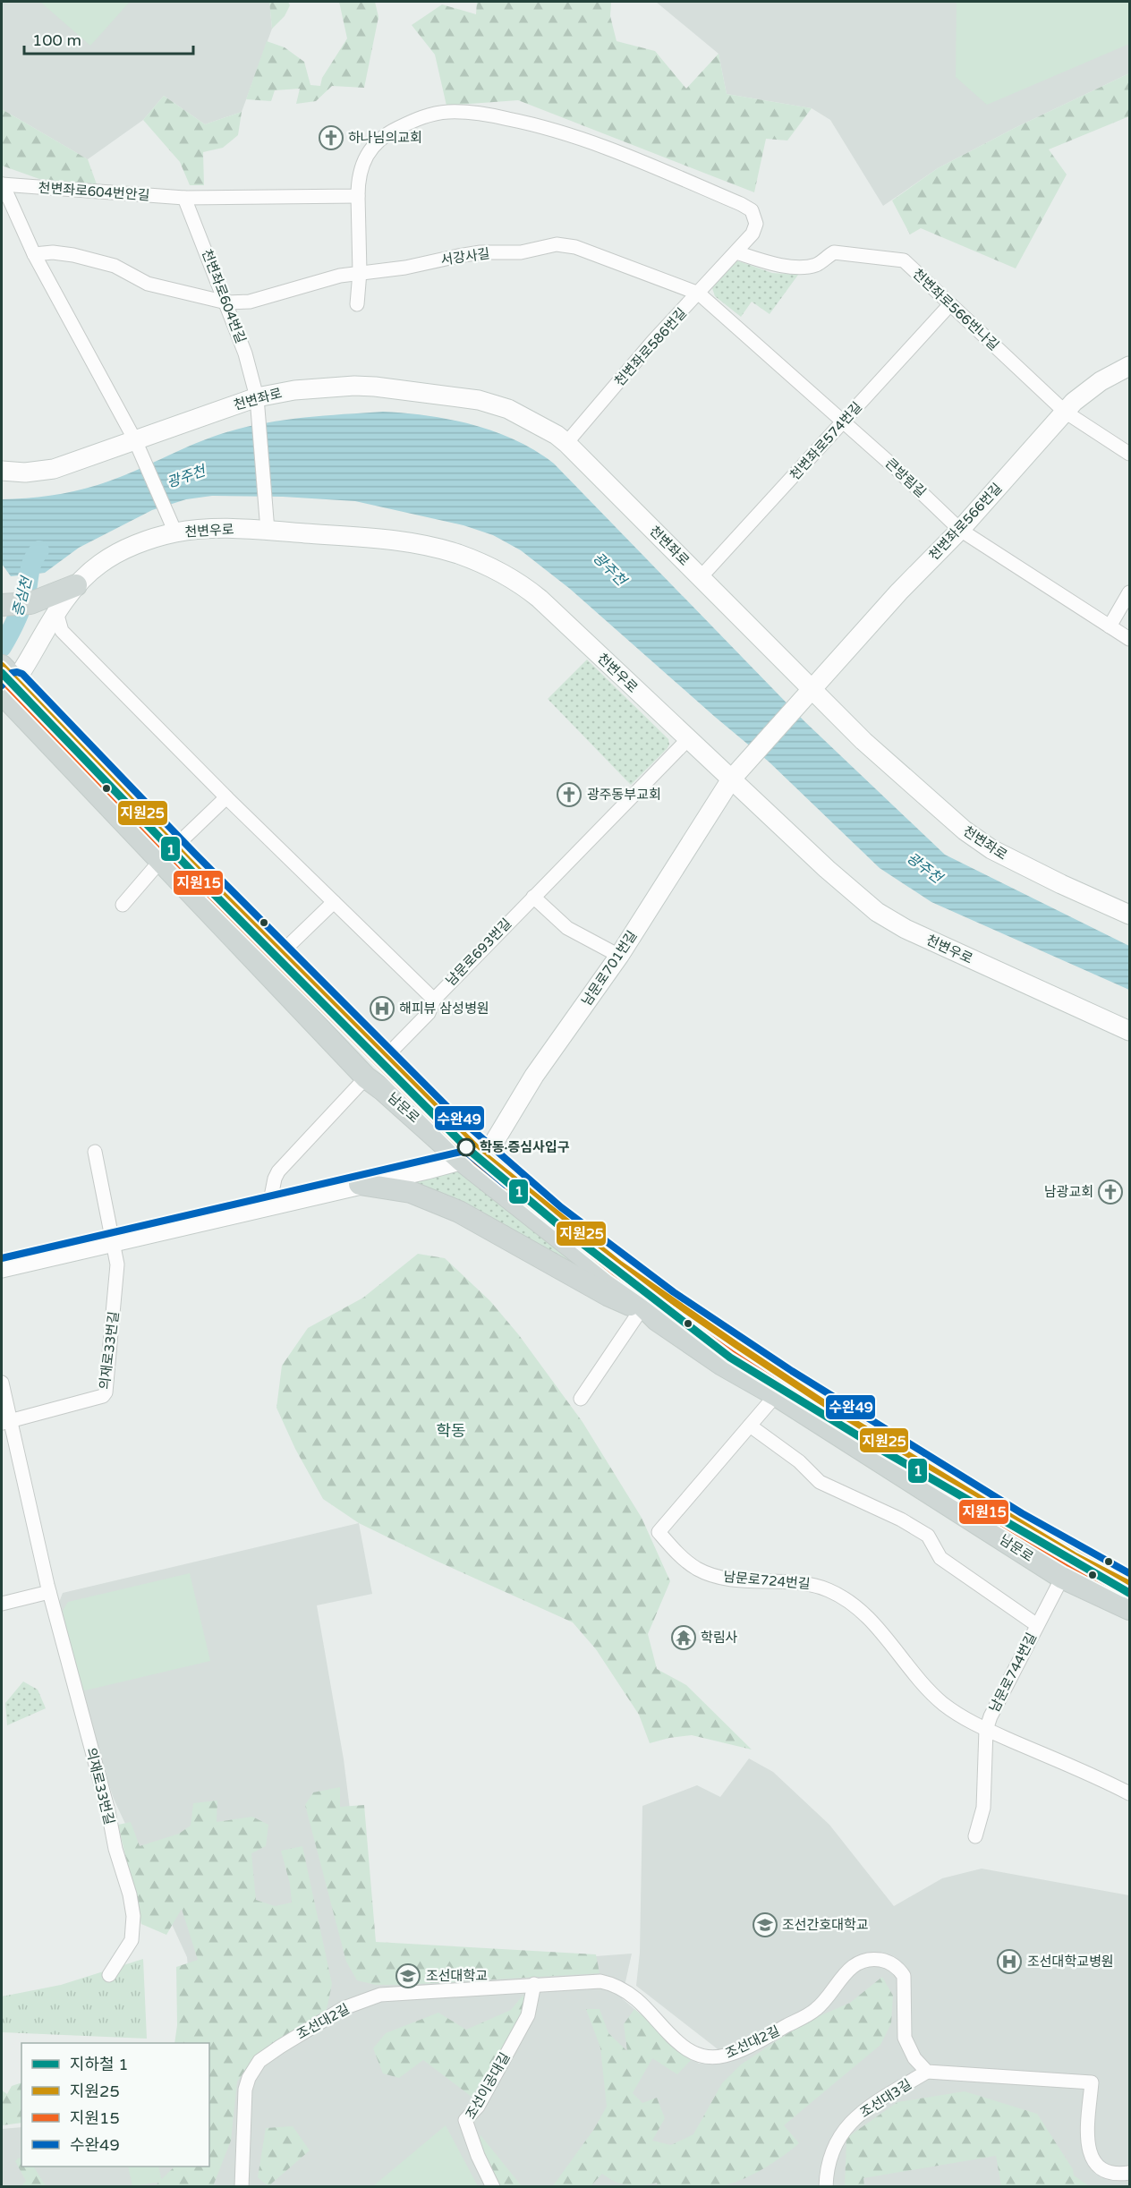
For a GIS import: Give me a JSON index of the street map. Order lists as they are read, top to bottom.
{
  "streets": {
    "main road": ["남문로"],
    "street": [
      "천변좌로604번안길",
      "서강사길",
      "천변좌로604번길",
      "천변좌로566번나길",
      "천변좌로586번길",
      "천변좌로",
      "천변좌로574번길",
      "큰방림길",
      "천변좌로566번길",
      "천변우로",
      "남문로693번길",
      "남문로701번길",
      "의재로33번길",
      "남문로724번길",
      "남문로744번길",
      "조선대2길",
      "조선이공대길",
      "조선대3길"
    ]
  },
  "crossings": [
    ["천변좌로604번안길", "천변좌로604번길"],
    ["천변좌로604번안길", "천변좌로586번길"],
    ["서강사길", "천변좌로604번길"],
    ["서강사길", "천변좌로586번길"],
    ["서강사길", "큰방림길"],
    ["천변좌로604번길", "천변좌로"],
    ["천변좌로604번길", "천변우로"],
    ["천변좌로566번나길", "천변좌로586번길"],
    ["천변좌로566번나길", "천변좌로574번길"],
    ["천변좌로566번나길", "천변좌로566번길"],
    ["천변좌로586번길", "천변좌로"],
    ["천변좌로586번길", "큰방림길"],
    ["천변좌로", "천변좌로574번길"],
    ["천변좌로", "천변좌로566번길"],
    ["천변좌로574번길", "큰방림길"],
    ["큰방림길", "천변좌로566번길"],
    ["천변좌로566번길", "천변우로"],
    ["천변좌로566번길", "남문로701번길"],
    ["천변우로", "남문로693번길"],
    ["천변우로", "남문로701번길"],
    ["남문로693번길", "남문로"],
    ["남문로701번길", "남문로"],
    ["남문로", "남문로724번길"],
    ["남문로", "남문로744번길"],
    ["남문로724번길", "남문로744번길"],
    ["조선대2길", "조선이공대길"],
    ["조선대2길", "조선대3길"]
  ],
  "districts": ["학동"],
  "water": ["광주천", "증심천"],
  "places": {
    "church": ["하나님의교회", "광주동부교회", "남광교회"],
    "hospital": ["해피뷰 삼성병원", "조선대학교병원"],
    "other": ["학동·증심사입구"],
    "temple": ["학림사"],
    "school or university": ["조선간호대학교", "조선대학교"]
  },
  "lines": [
    "transit line 지원25",
    "transit line 수완49",
    "metro line 1",
    "transit line 지원15"
  ],
  "legend": [
    "지하철 1",
    "지원25",
    "지원15",
    "수완49"
  ],
  "scale_bar": "100 m"
}
